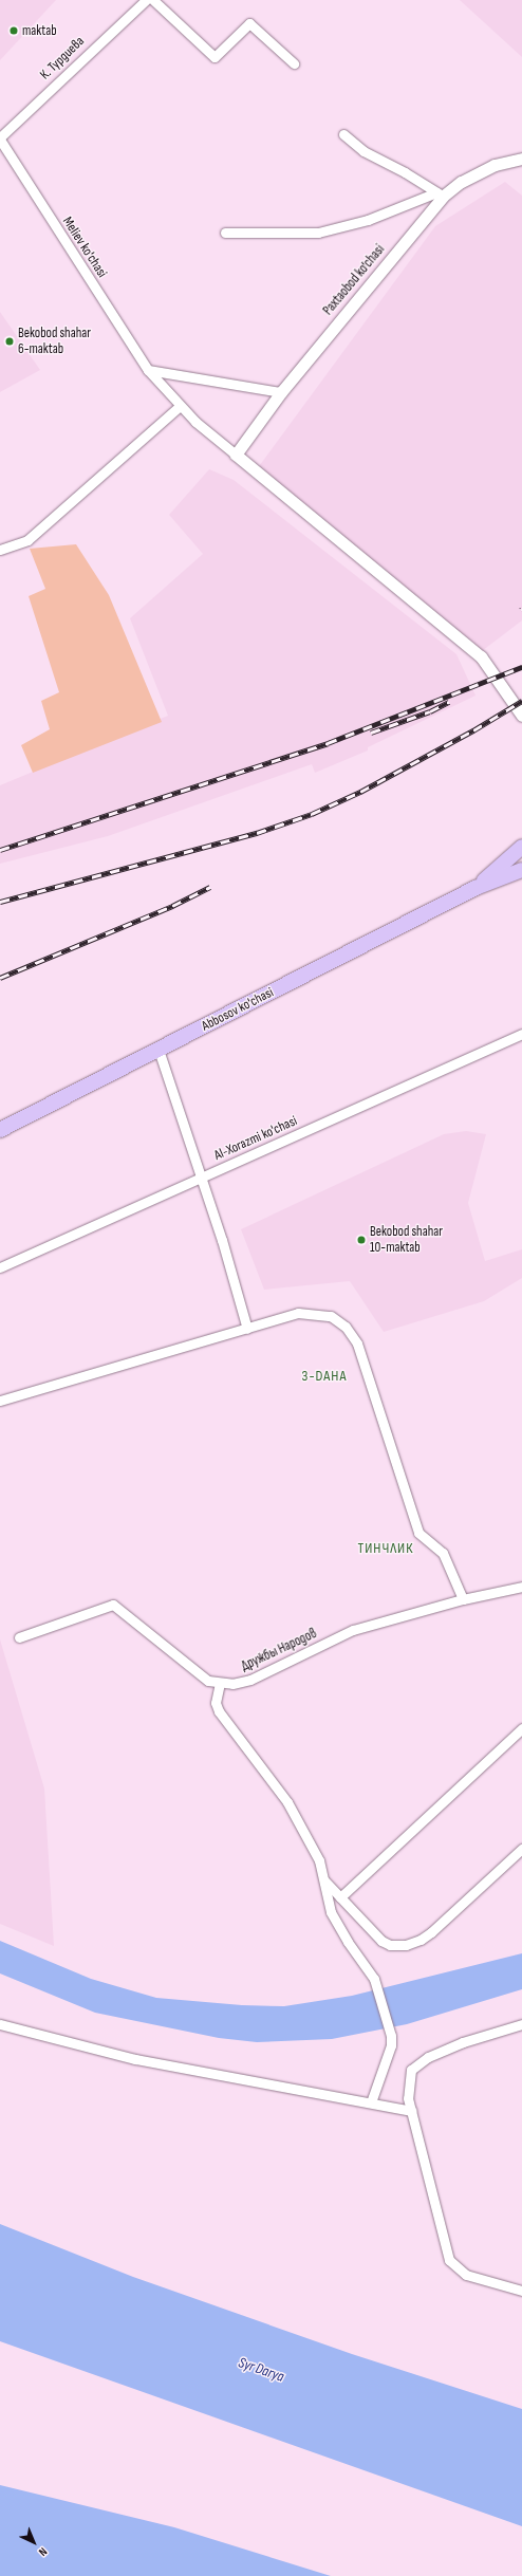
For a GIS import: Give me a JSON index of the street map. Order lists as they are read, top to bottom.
{
  "streets": {
    "main road": ["Abbosov ko'chasi"],
    "street": [
      "К. Турдиева",
      "Meliev ko'chasi",
      "Paxtaobod ko‘chasi",
      "Al-Xorazmi ko'chasi",
      "Дружбы Народов"
    ]
  },
  "crossings": [
    ["К. Турдиева", "Meliev ko'chasi"],
    ["Meliev ko'chasi", "Paxtaobod ko‘chasi"]
  ],
  "districts": ["3-DAHA", "ТИНЧЛИК"],
  "water": ["Syr Darya"],
  "places": ["maktab", "Bekobod shahar 6-maktab", "Bekobod shahar 10-maktab"],
  "north": "bottom right"
}
